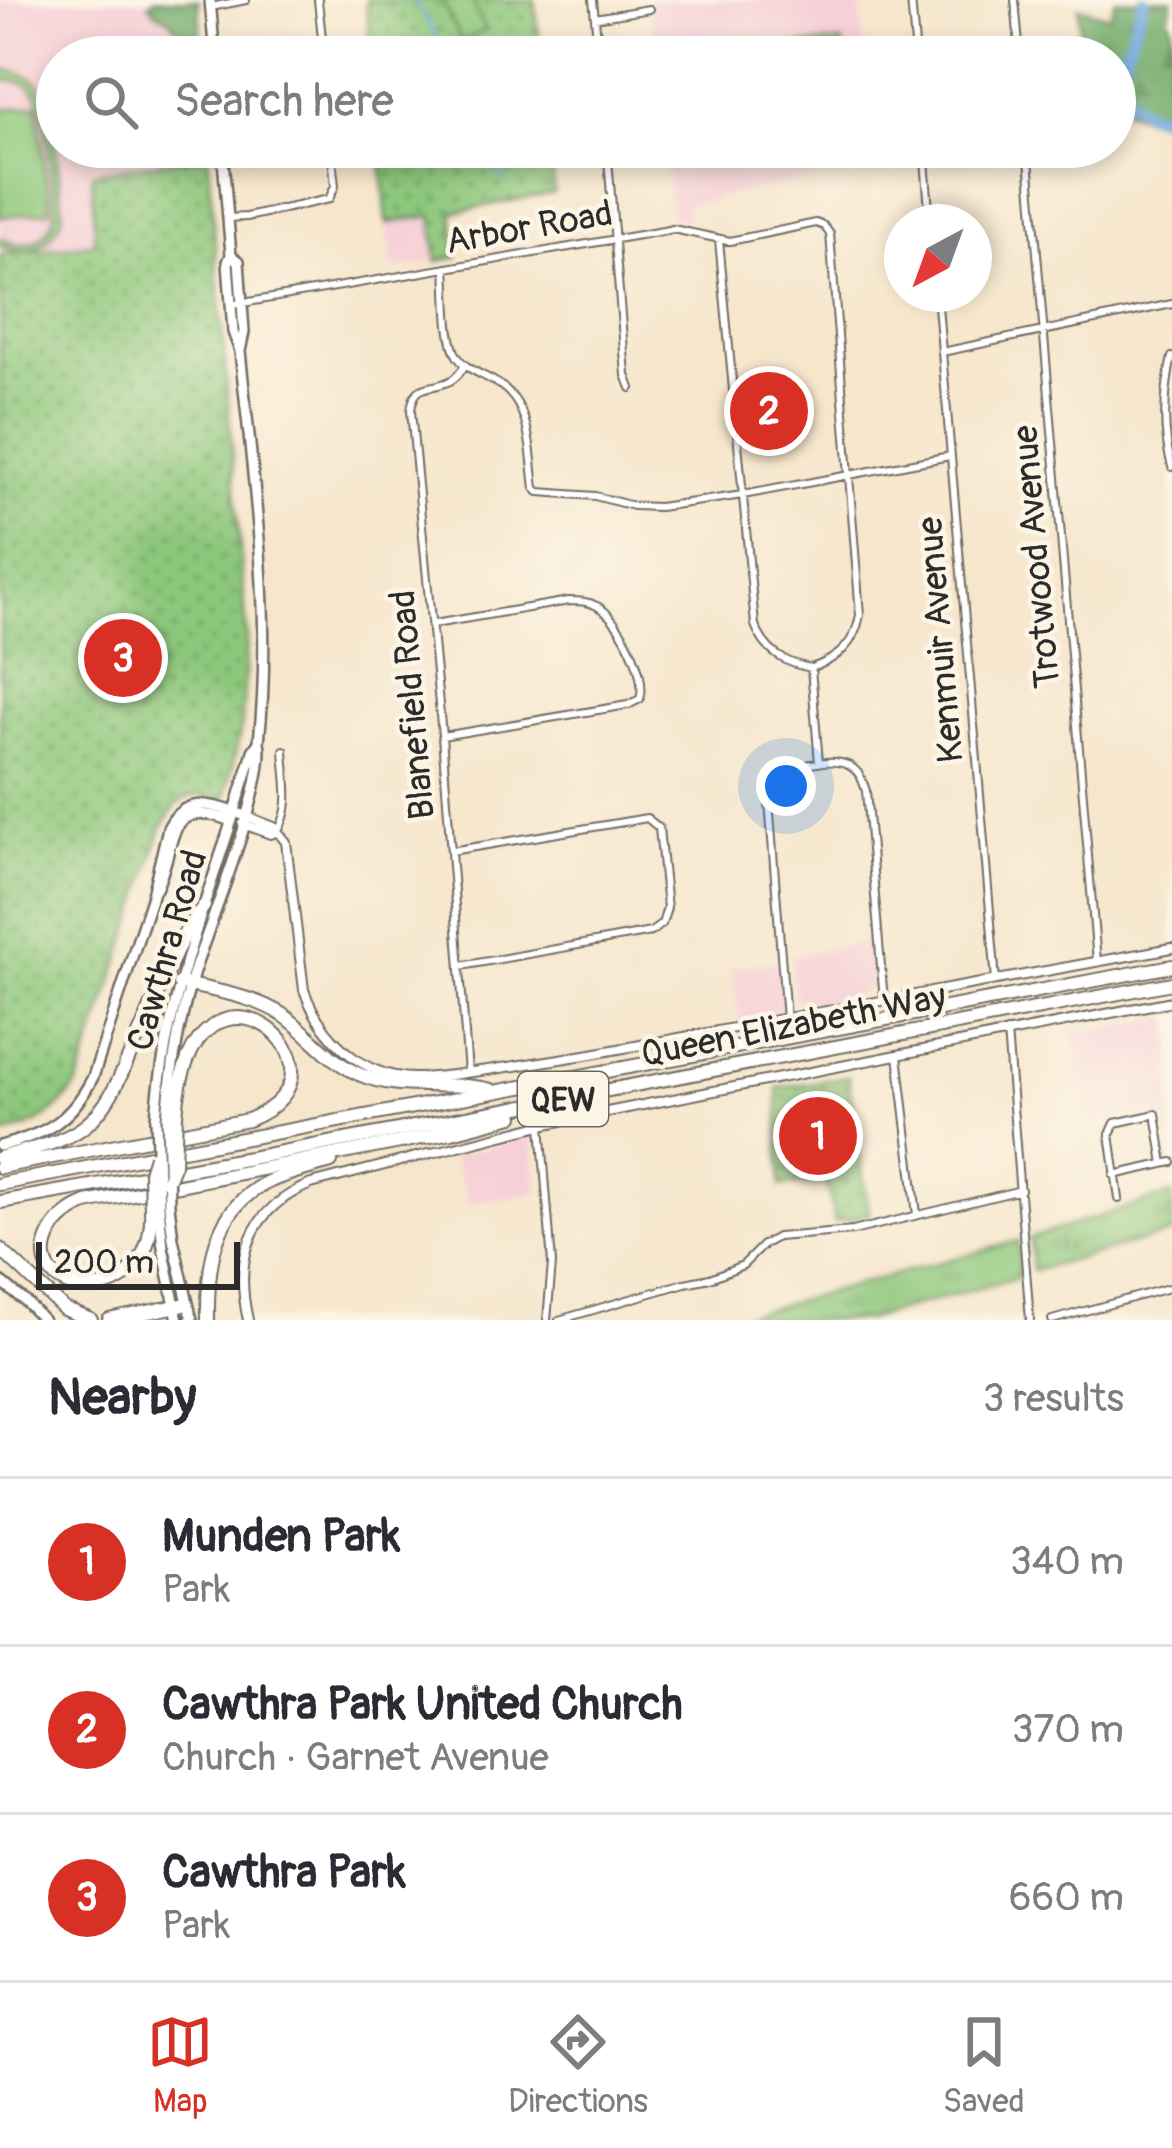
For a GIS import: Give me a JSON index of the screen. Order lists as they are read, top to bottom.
{
  "streets": {
    "highway": ["Queen Elizabeth Way", "QEW"],
    "main road": ["Cawthra Road"],
    "street": [
      "Arbor Road",
      "Trotwood Avenue",
      "Kenmuir Avenue",
      "Blanefield Road"
    ]
  },
  "crossings": [
    ["Arbor Road", "Cawthra Road"]
  ],
  "scale_bar": "200 m",
  "north": "bottom left",
  "page": {
    "search": "Search here",
    "pins": ["2", "3", "1"],
    "scale": "200 m",
    "heading": ["Nearby", "3 results"],
    "list": [
      {
        "mark": "1",
        "name": "Munden Park",
        "note": "Park",
        "value": "340 m"
      },
      {
        "mark": "2",
        "name": "Cawthra Park United Church",
        "note": "Church · Garnet Avenue",
        "value": "370 m"
      },
      {
        "mark": "3",
        "name": "Cawthra Park",
        "note": "Park",
        "value": "660 m"
      }
    ],
    "nav": ["Map", "Directions", "Saved"]
  }
}
